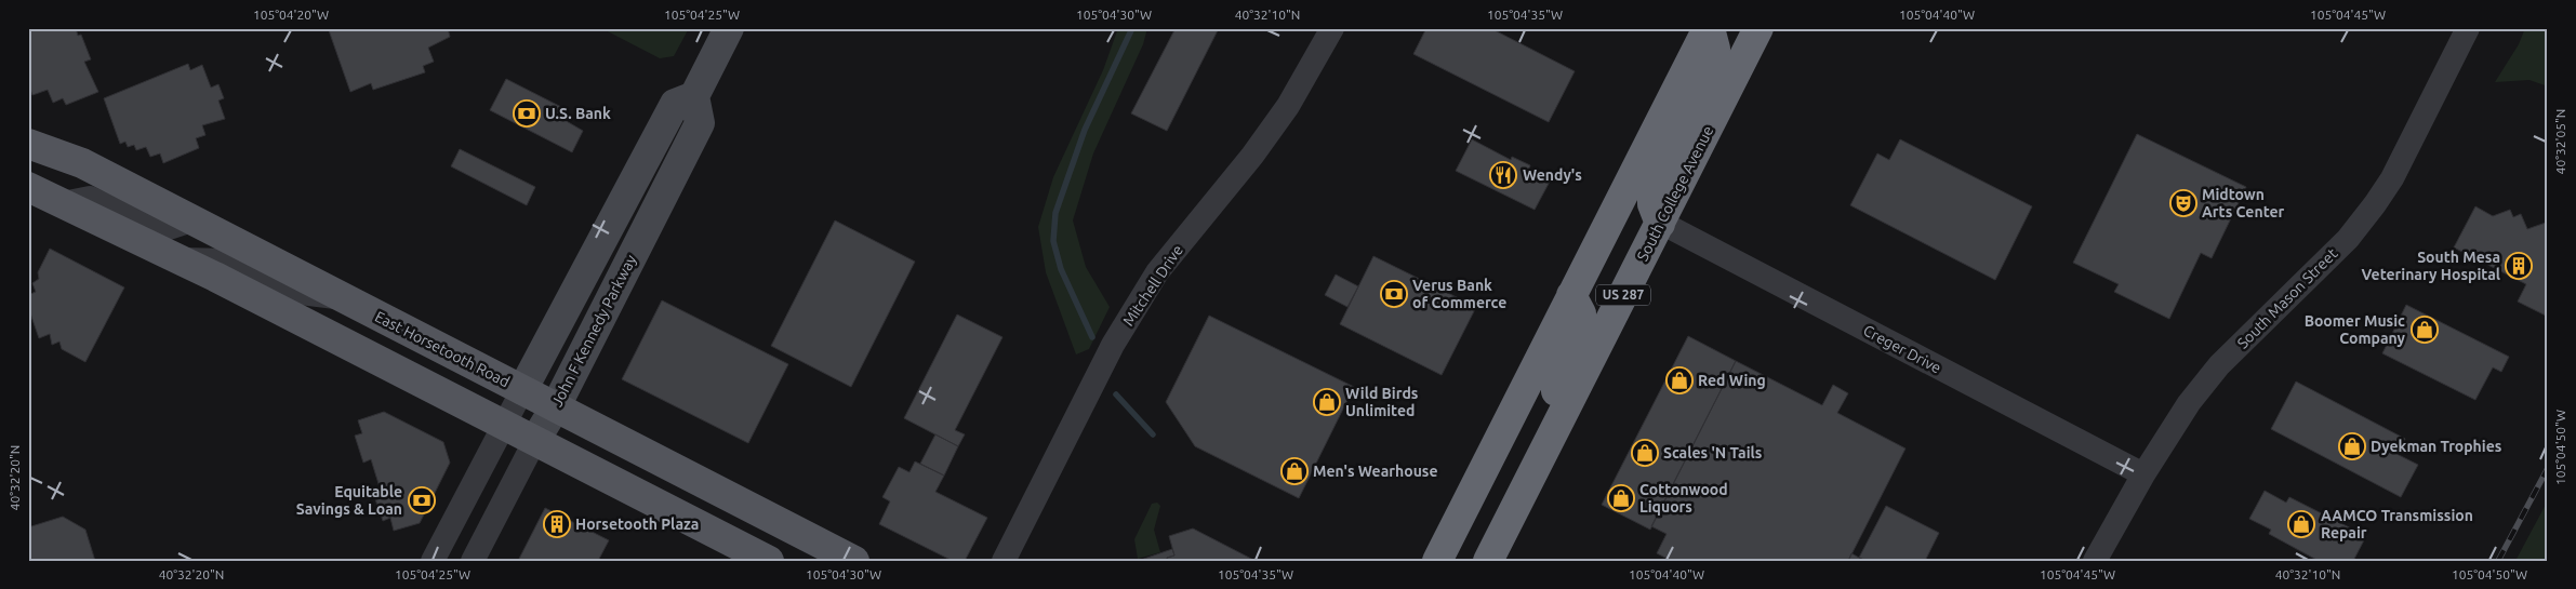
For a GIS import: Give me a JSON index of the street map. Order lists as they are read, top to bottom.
{
  "streets": {
    "highway": ["South College Avenue", "US 287"],
    "main road": ["East Horsetooth Road"],
    "street": [
      "Mitchell Drive",
      "South Mason Street",
      "John F Kennedy Parkway",
      "Creger Drive"
    ]
  },
  "crossings": [
    ["South College Avenue", "Creger Drive"],
    ["South Mason Street", "Creger Drive"],
    ["John F Kennedy Parkway", "East Horsetooth Road"]
  ],
  "places": {
    "bank": ["U.S. Bank", "Verus Bank of Commerce", "Equitable Savings & Loan"],
    "restaurant": ["Wendy's"],
    "theatre": ["Midtown Arts Center"],
    "building": ["South Mesa Veterinary Hospital", "Horsetooth Plaza"],
    "shop": [
      "Boomer Music Company",
      "Red Wing",
      "Wild Birds Unlimited",
      "Dyekman Trophies",
      "Scales 'N Tails",
      "Men's Wearhouse",
      "Cottonwood Liquors",
      "AAMCO Transmission Repair"
    ]
  },
  "coordinates": [
    "105°04'20\"W",
    "105°04'25\"W",
    "105°04'30\"W",
    "40°32'10\"N",
    "105°04'35\"W",
    "105°04'40\"W",
    "105°04'45\"W",
    "40°32'05\"N",
    "105°04'50\"W",
    "40°32'20\"N"
  ]
}
